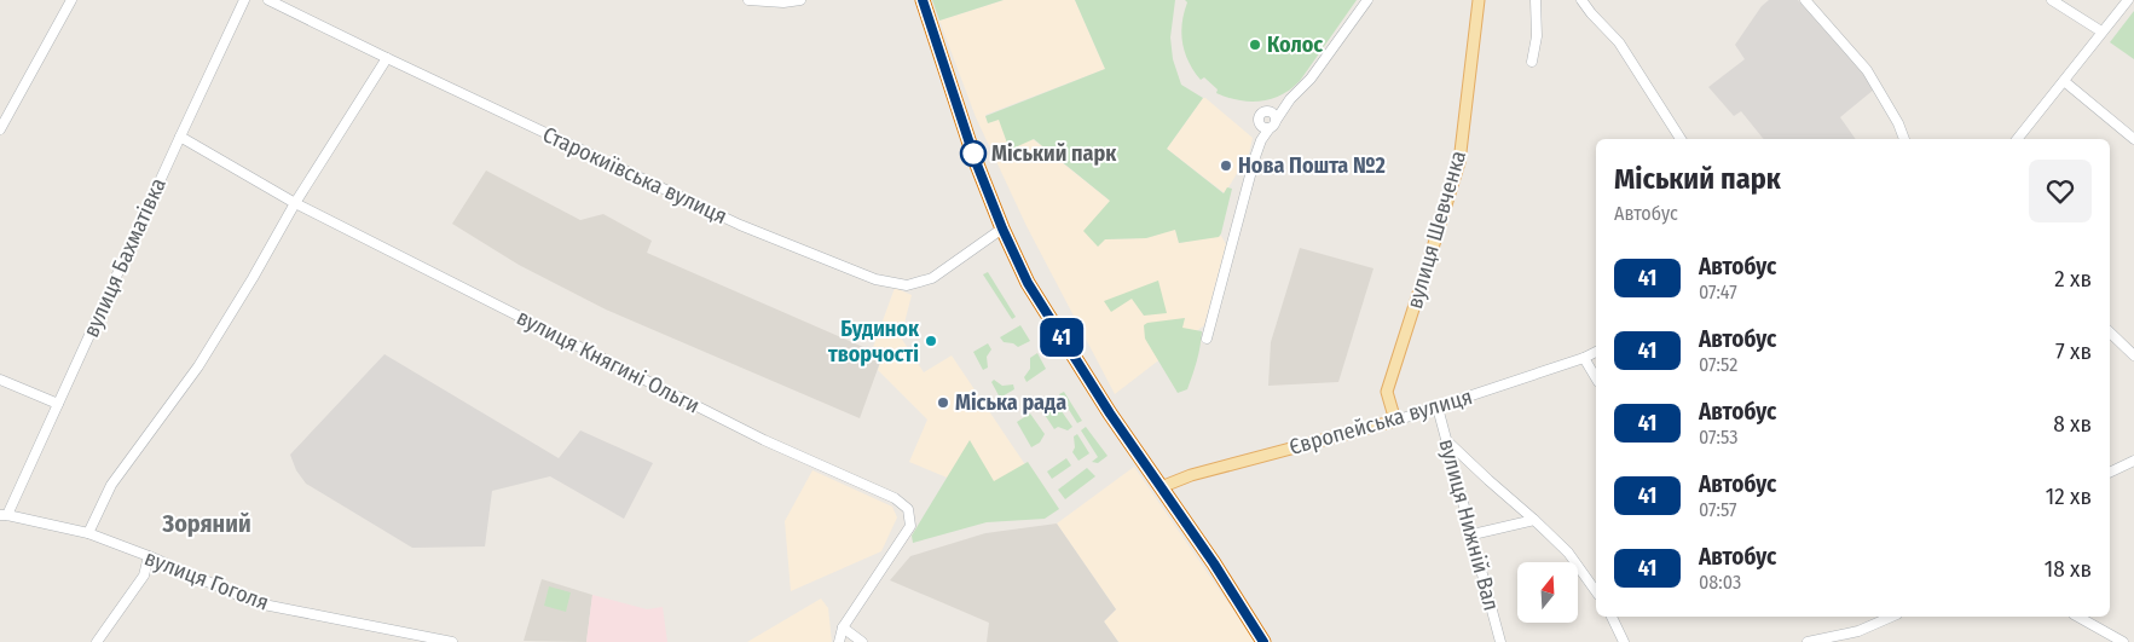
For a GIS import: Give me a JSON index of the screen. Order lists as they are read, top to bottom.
{
  "streets": {
    "main road": ["вулиця Шевченка", "Європейська вулиця"],
    "street": [
      "Старокиївська вулиця",
      "вулиця Бахматівка",
      "вулиця Княгині Ольги",
      "вулиця Нижній Вал",
      "вулиця Гоголя"
    ]
  },
  "crossings": [
    ["вулиця Шевченка", "Європейська вулиця"],
    ["вулиця Бахматівка", "вулиця Княгині Ольги"],
    ["вулиця Бахматівка", "вулиця Гоголя"],
    ["Європейська вулиця", "вулиця Нижній Вал"]
  ],
  "districts": ["Зоряний"],
  "places": [
    "Колос",
    "Міський парк",
    "Нова Пошта №2",
    "Будинок творчості",
    "Міська рада"
  ],
  "lines": ["bus line 41"],
  "north": "top",
  "page": {
    "on_map": "41",
    "heading": ["Міський парк", "Автобус"],
    "list": [
      {
        "mark": "41",
        "name": "Автобус",
        "note": "07:47",
        "value": "2 хв"
      },
      {
        "mark": "41",
        "name": "Автобус",
        "note": "07:52",
        "value": "7 хв"
      },
      {
        "mark": "41",
        "name": "Автобус",
        "note": "07:53",
        "value": "8 хв"
      },
      {
        "mark": "41",
        "name": "Автобус",
        "note": "07:57",
        "value": "12 хв"
      },
      {
        "mark": "41",
        "name": "Автобус",
        "note": "08:03",
        "value": "18 хв"
      }
    ]
  }
}
